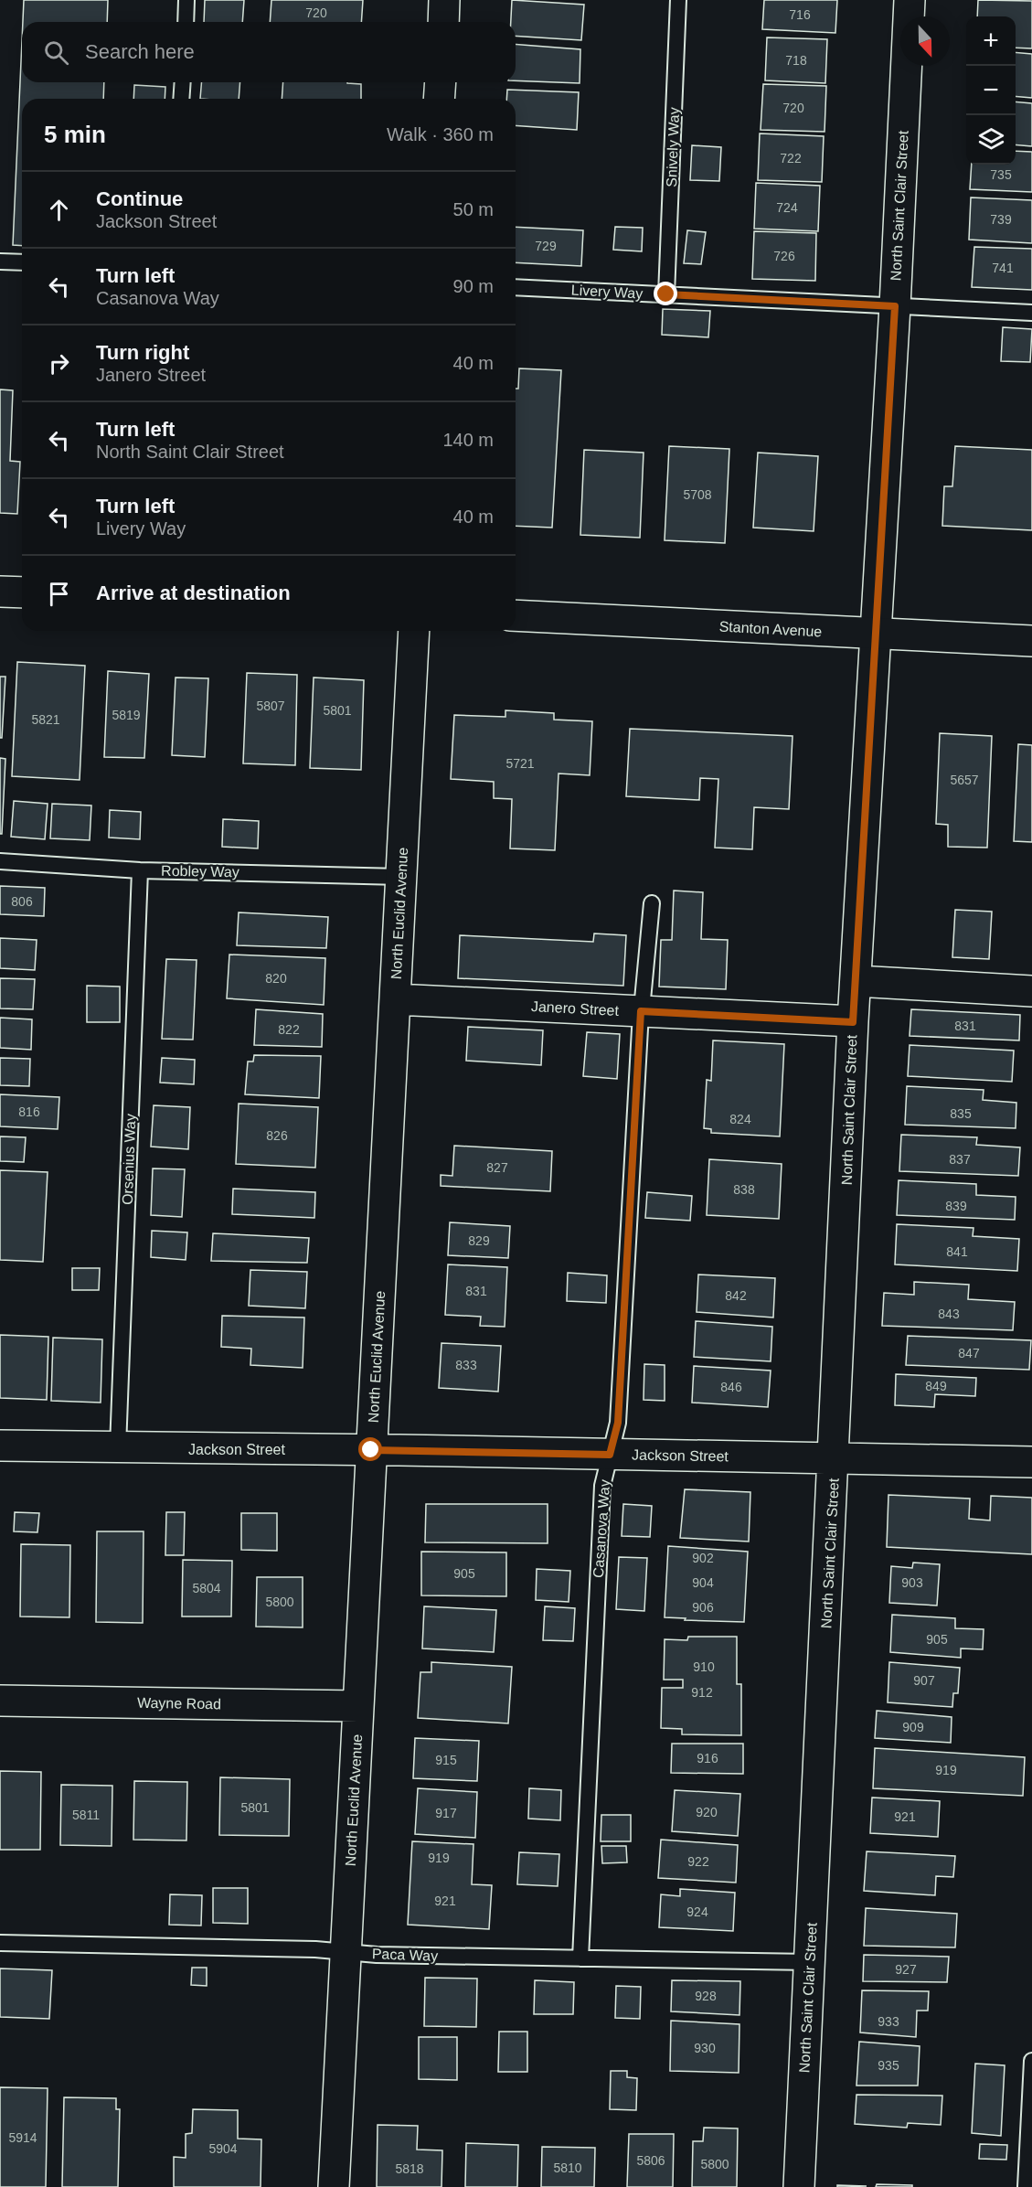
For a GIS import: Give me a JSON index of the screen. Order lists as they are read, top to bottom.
{
  "streets": {
    "street": [
      "North Saint Clair Street",
      "Stanton Avenue",
      "North Euclid Avenue",
      "Janero Street",
      "Jackson Street",
      "Wayne Road"
    ],
    "lane": [
      "Snively Way",
      "Livery Way",
      "Robley Way",
      "Orsenius Way",
      "Casanova Way",
      "Paca Way"
    ]
  },
  "crossings": [
    ["Snively Way", "Livery Way"],
    ["North Saint Clair Street", "Livery Way"],
    ["North Saint Clair Street", "Stanton Avenue"],
    ["North Saint Clair Street", "Janero Street"],
    ["North Saint Clair Street", "Jackson Street"],
    ["North Saint Clair Street", "Paca Way"],
    ["Robley Way", "North Euclid Avenue"],
    ["Robley Way", "Orsenius Way"],
    ["North Euclid Avenue", "Janero Street"],
    ["North Euclid Avenue", "Jackson Street"],
    ["North Euclid Avenue", "Wayne Road"],
    ["North Euclid Avenue", "Paca Way"],
    ["Janero Street", "Casanova Way"],
    ["Orsenius Way", "Jackson Street"],
    ["Jackson Street", "Casanova Way"],
    ["Casanova Way", "Paca Way"]
  ],
  "house_numbers": [
    "720",
    "716",
    "718",
    "720",
    "722",
    "735",
    "724",
    "739",
    "729",
    "726",
    "741",
    "5708",
    "5807",
    "5801",
    "5819",
    "5821",
    "5721",
    "5657",
    "806",
    "820",
    "831",
    "822",
    "816",
    "835",
    "824",
    "826",
    "837",
    "827",
    "838",
    "839",
    "829",
    "841",
    "831",
    "842",
    "843",
    "847",
    "833",
    "849",
    "846",
    "902",
    "905",
    "904",
    "903",
    "5804",
    "5800",
    "906",
    "905",
    "910",
    "907",
    "912",
    "909",
    "916",
    "915",
    "919",
    "5801",
    "920",
    "917",
    "5811",
    "921",
    "919",
    "922",
    "921",
    "924",
    "927",
    "928",
    "933",
    "930",
    "935",
    "5914",
    "5904",
    "5806",
    "5800",
    "5810",
    "5818"
  ],
  "north": "bottom",
  "page": {
    "map_buttons": ["+", "−"],
    "search": "Search here",
    "heading": ["5 min", "Walk · 360 m"],
    "list": [
      ["Continue", "Jackson Street", "50 m"],
      ["Turn left", "Casanova Way", "90 m"],
      ["Turn right", "Janero Street", "40 m"],
      ["Turn left", "North Saint Clair Street", "140 m"],
      ["Turn left", "Livery Way", "40 m"],
      "Arrive at destination"
    ]
  }
}
